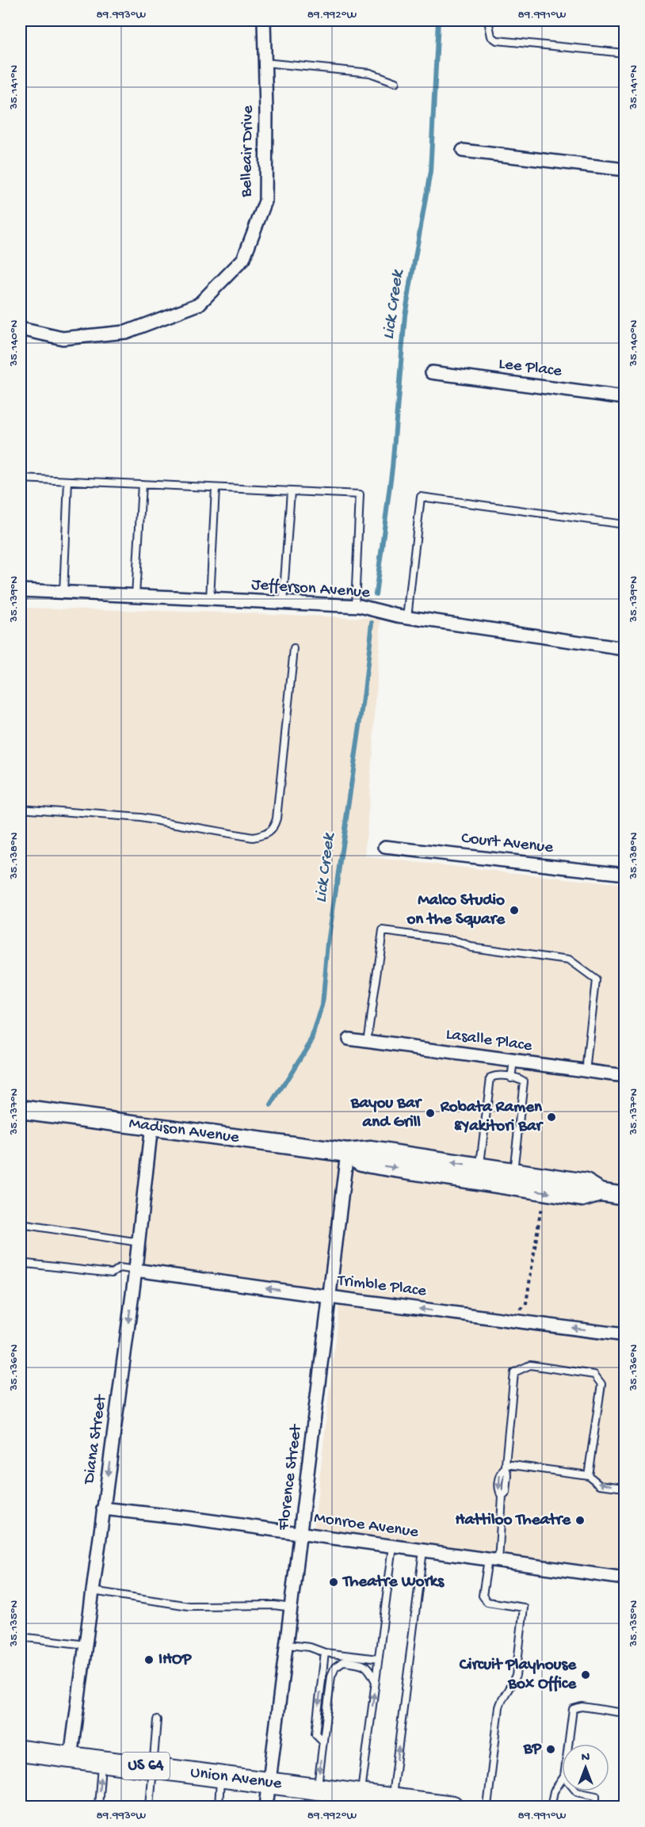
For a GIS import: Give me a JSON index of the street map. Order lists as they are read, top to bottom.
{
  "streets": {
    "main road": ["US 64", "Union Avenue"],
    "street": [
      "Belleair Drive",
      "Lee Place",
      "Jefferson Avenue",
      "Court Avenue",
      "Lasalle Place",
      "Madison Avenue",
      "Trimble Place",
      "Diana Street",
      "Florence Street",
      "Monroe Avenue"
    ]
  },
  "crossings": [
    ["Madison Avenue", "Diana Street"],
    ["Madison Avenue", "Florence Street"],
    ["Trimble Place", "Diana Street"],
    ["Trimble Place", "Florence Street"],
    ["Diana Street", "Monroe Avenue"],
    ["Diana Street", "Union Avenue"],
    ["Florence Street", "Monroe Avenue"],
    ["Florence Street", "Union Avenue"]
  ],
  "one_way": ["Trimble Place", "Diana Street"],
  "water": ["Lick Creek"],
  "places": [
    "Malco Studio on the Square",
    "Bayou Bar and Grill",
    "Robata Ramen &Yakitori Bar",
    "Hattiloo Theatre",
    "Theatre Works",
    "IHOP",
    "Circuit Playhouse Box Office",
    "BP"
  ],
  "north": "top",
  "coordinates": [
    "89.993°W",
    "89.992°W",
    "89.991°W",
    "35.141°N",
    "35.140°N",
    "35.139°N",
    "35.138°N",
    "35.137°N",
    "35.136°N",
    "35.135°N"
  ]
}
